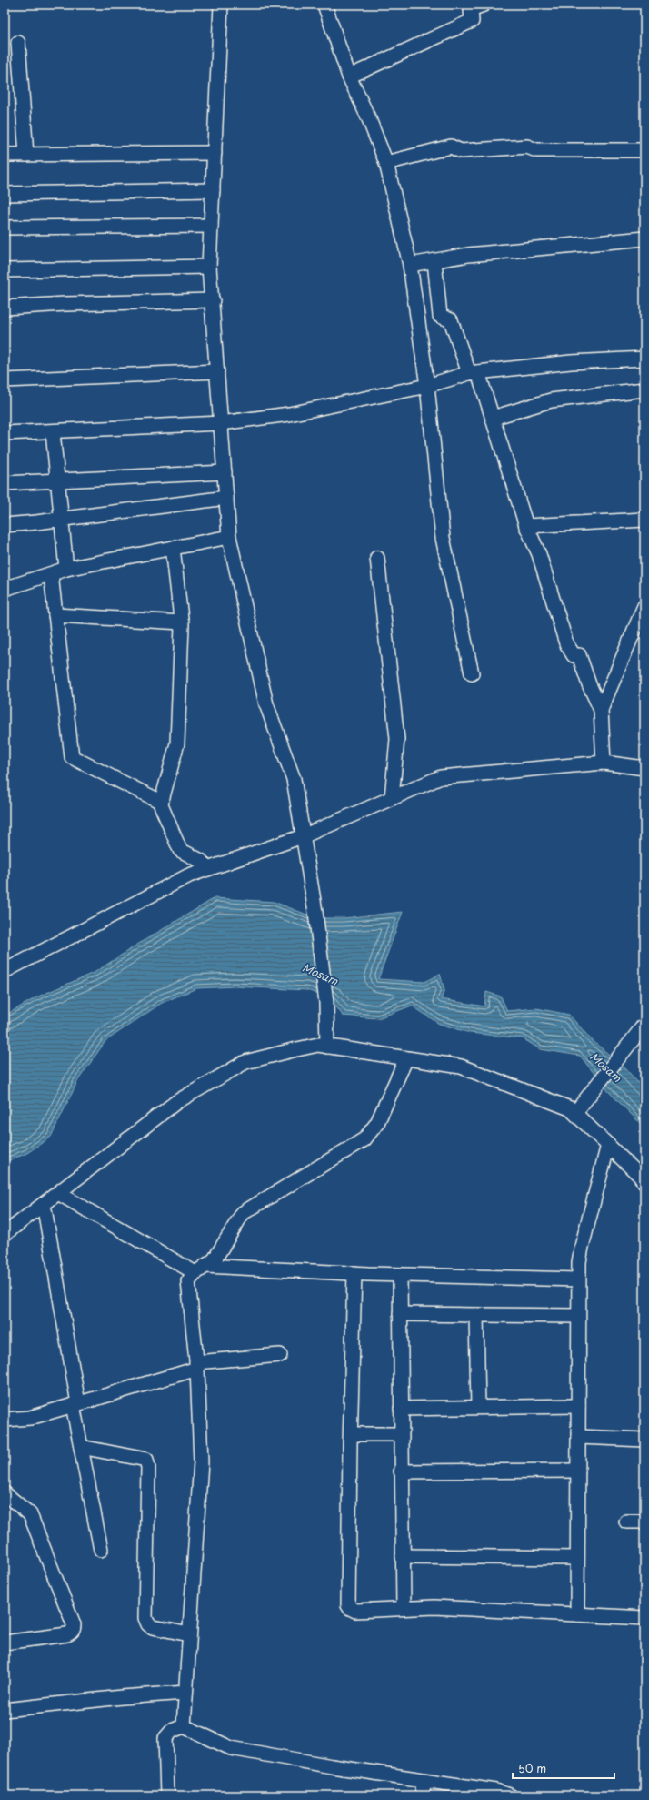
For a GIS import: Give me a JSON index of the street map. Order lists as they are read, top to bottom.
{
  "water": ["Mosam"],
  "scale_bar": "50 m"
}
